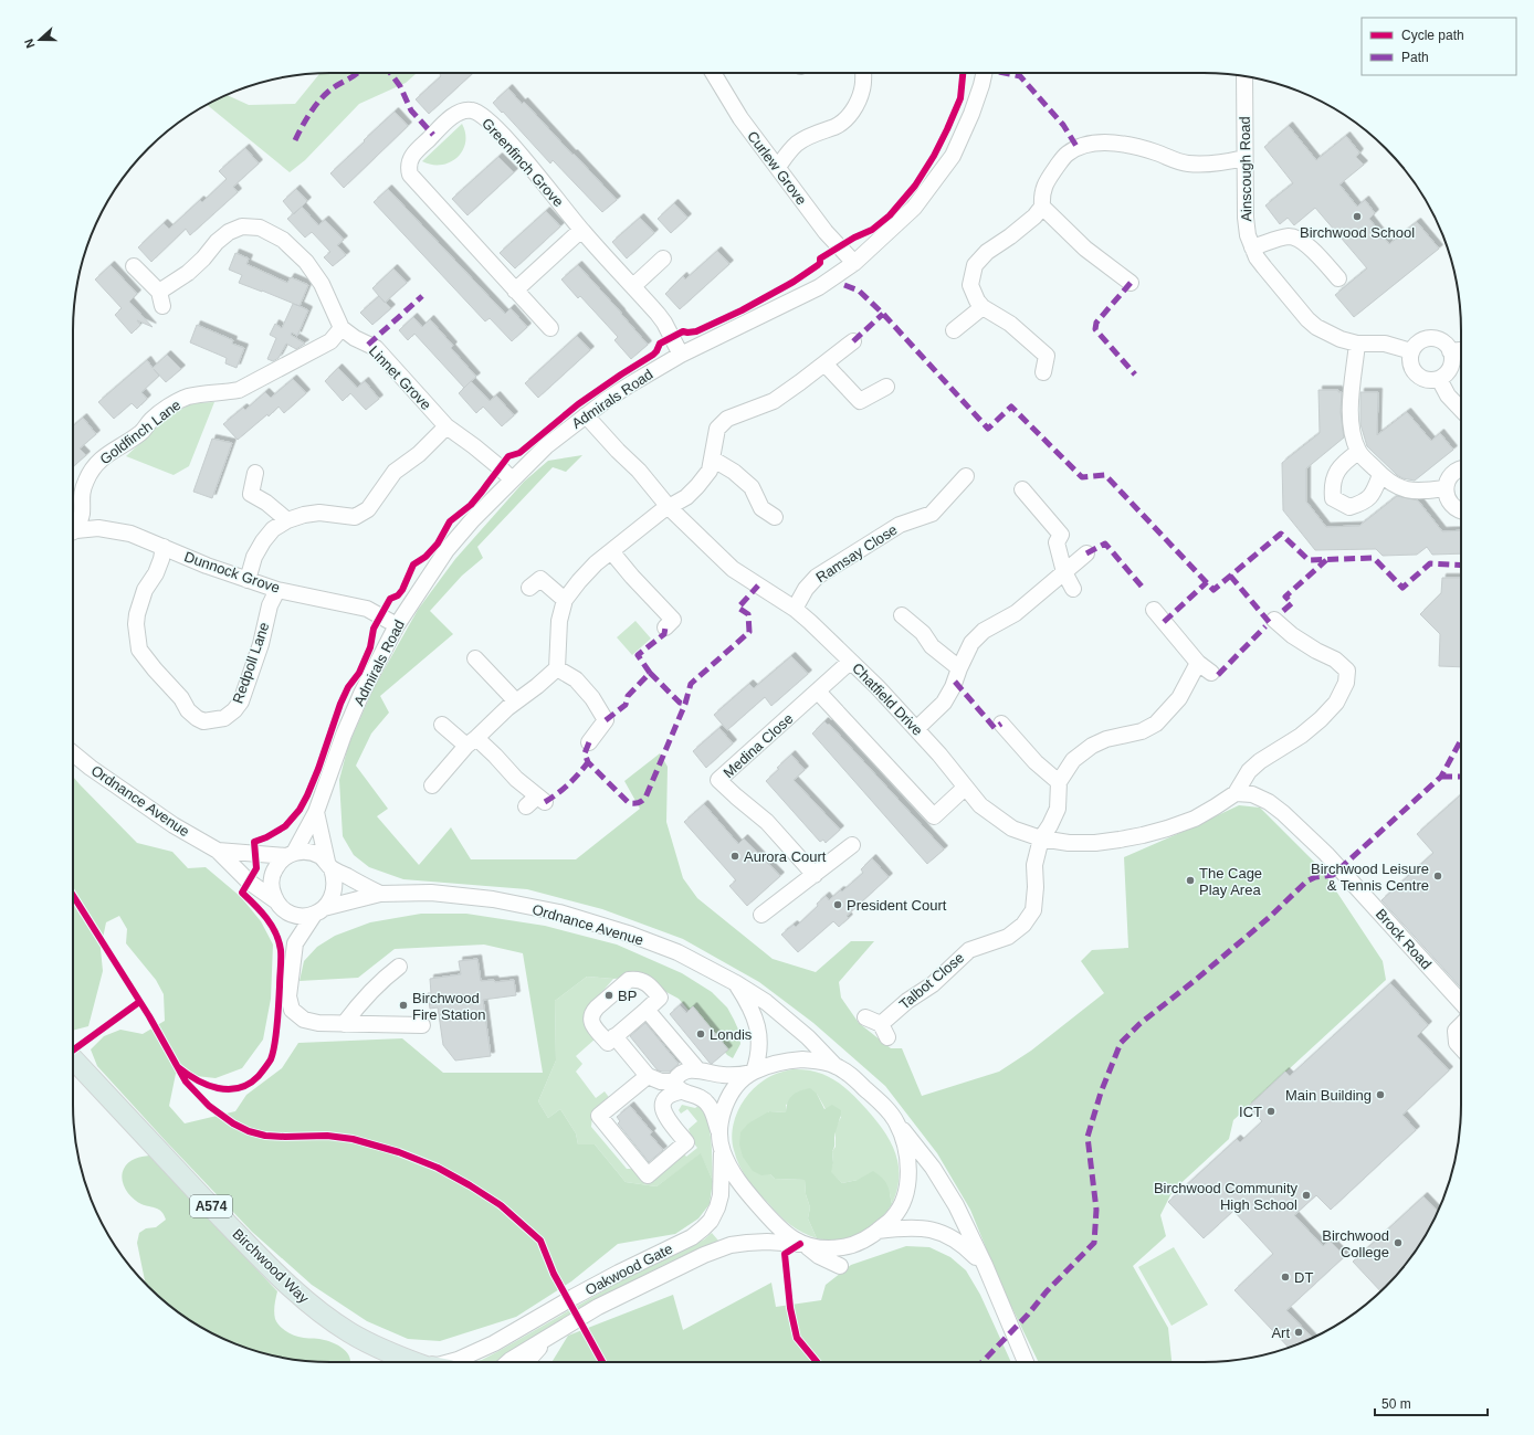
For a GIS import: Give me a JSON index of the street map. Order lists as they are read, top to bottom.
{
  "streets": {
    "main road": ["A574", "Birchwood Way"],
    "street": [
      "Greenfinch Grove",
      "Curlew Grove",
      "Ainscough Road",
      "Linnet Grove",
      "Admirals Road",
      "Goldfinch Lane",
      "Ramsay Close",
      "Dunnock Grove",
      "Redpoll Lane",
      "Chatfield Drive",
      "Medina Close",
      "Ordnance Avenue",
      "Brock Road",
      "Talbot Close",
      "Oakwood Gate"
    ]
  },
  "crossings": [
    ["Greenfinch Grove", "Admirals Road"],
    ["Curlew Grove", "Admirals Road"],
    ["Linnet Grove", "Admirals Road"],
    ["Linnet Grove", "Goldfinch Lane"],
    ["Admirals Road", "Dunnock Grove"],
    ["Admirals Road", "Chatfield Drive"],
    ["Admirals Road", "Ordnance Avenue"],
    ["Ramsay Close", "Chatfield Drive"],
    ["Dunnock Grove", "Redpoll Lane"],
    ["Chatfield Drive", "Medina Close"],
    ["Chatfield Drive", "Brock Road"],
    ["Chatfield Drive", "Talbot Close"]
  ],
  "places": [
    "Birchwood School",
    "Aurora Court",
    "Birchwood Leisure & Tennis Centre",
    "The Cage Play Area",
    "President Court",
    "BP",
    "Birchwood Fire Station",
    "Londis",
    "Main Building",
    "ICT",
    "Birchwood Community High School",
    "Birchwood College",
    "DT",
    "Art"
  ],
  "legend": ["Cycle path", "Path"],
  "scale_bar": "50 m",
  "north": "left"
}
